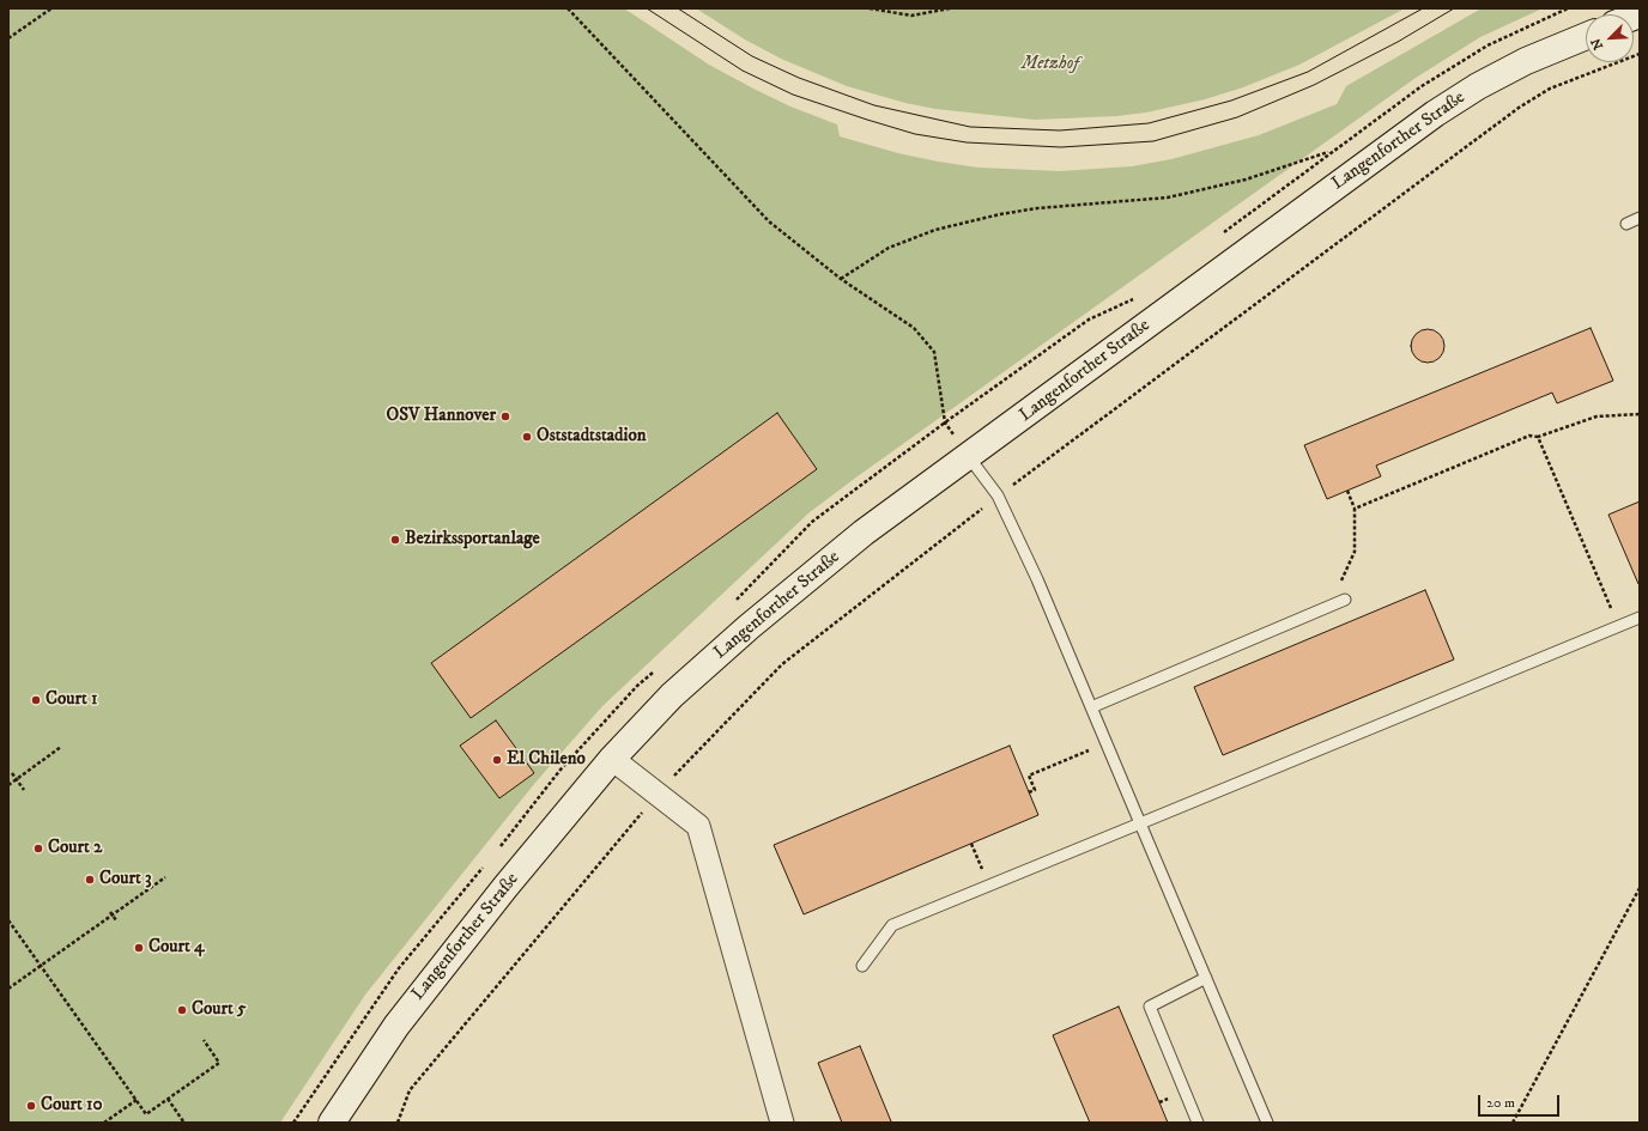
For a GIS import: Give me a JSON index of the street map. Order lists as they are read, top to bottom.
{
  "streets": {
    "main road": ["Langenforther Straße"]
  },
  "parks": ["Metzhof"],
  "places": [
    "OSV Hannover",
    "Oststadtstadion",
    "Bezirkssportanlage",
    "Court 1",
    "El Chileno",
    "Court 2",
    "Court 3",
    "Court 4",
    "Court 5",
    "Court 10"
  ],
  "scale_bar": "20 m",
  "north": "bottom left"
}
